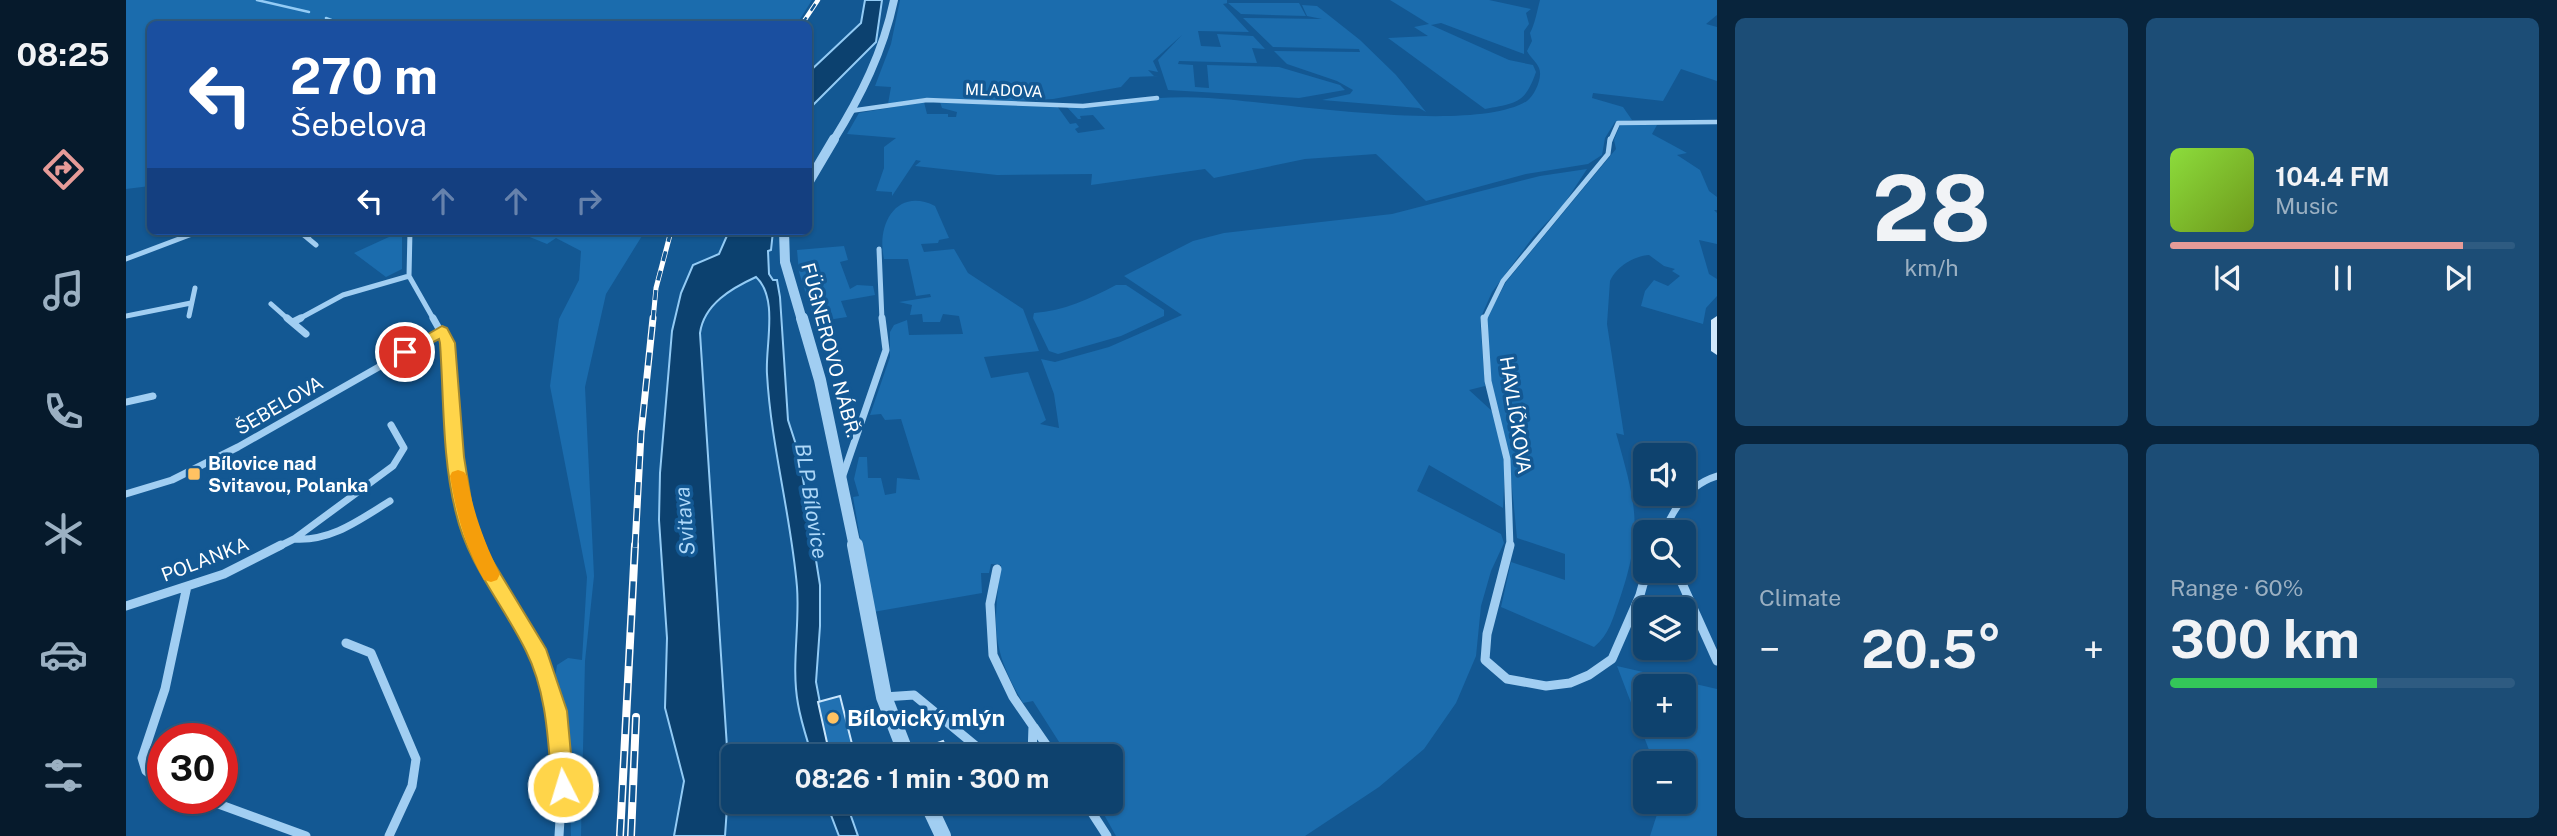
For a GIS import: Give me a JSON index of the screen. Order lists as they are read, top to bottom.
{
  "streets": {
    "street": [
      "MLADOVA",
      "FÜGNEROVO NÁBŘ.",
      "ŠEBELOVA",
      "HAVLÍČKOVA",
      "POLANKA"
    ]
  },
  "water": ["BLP Bílovice", "Svitava"],
  "places": {
    "transit": ["Bílovice nad Svitavou, Polanka"],
    "other": ["Bílovický mlýn"]
  },
  "page": {
    "tabs": "08:25",
    "tile": [
      ["28", "km/h"],
      "Climate",
      ["Range · 60%", "300 km"]
    ],
    "turn": ["270 m", "Šebelova"],
    "song": ["104.4 FM", "Music"],
    "map_buttons": ["+", "−"],
    "heat": ["−", "20.5°", "+"],
    "limit": "30",
    "trip": "08:26 · 1 min · 300 m"
  }
}
